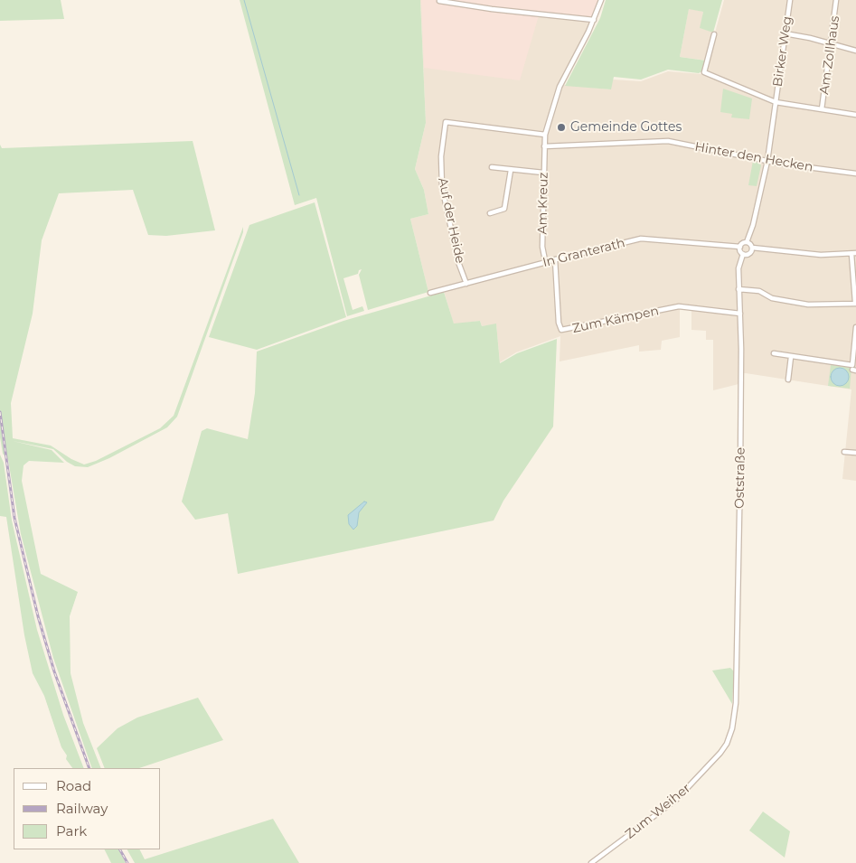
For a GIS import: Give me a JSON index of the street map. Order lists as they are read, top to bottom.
{
  "streets": {
    "street": [
      "Birker Weg",
      "Am Zollhaus",
      "Hinter den Hecken",
      "Am Kreuz",
      "Auf der Heide",
      "In Granterath",
      "Zum Kämpen",
      "Oststraße",
      "Zum Weiher"
    ]
  },
  "crossings": [
    ["Birker Weg", "Hinter den Hecken"],
    ["Hinter den Hecken", "Am Kreuz"],
    ["Am Kreuz", "Auf der Heide"],
    ["Am Kreuz", "In Granterath"],
    ["Auf der Heide", "In Granterath"],
    ["In Granterath", "Zum Kämpen"],
    ["Zum Kämpen", "Oststraße"],
    ["Oststraße", "Zum Weiher"]
  ],
  "places": ["Gemeinde Gottes"],
  "legend": ["Road", "Railway", "Park"]
}
